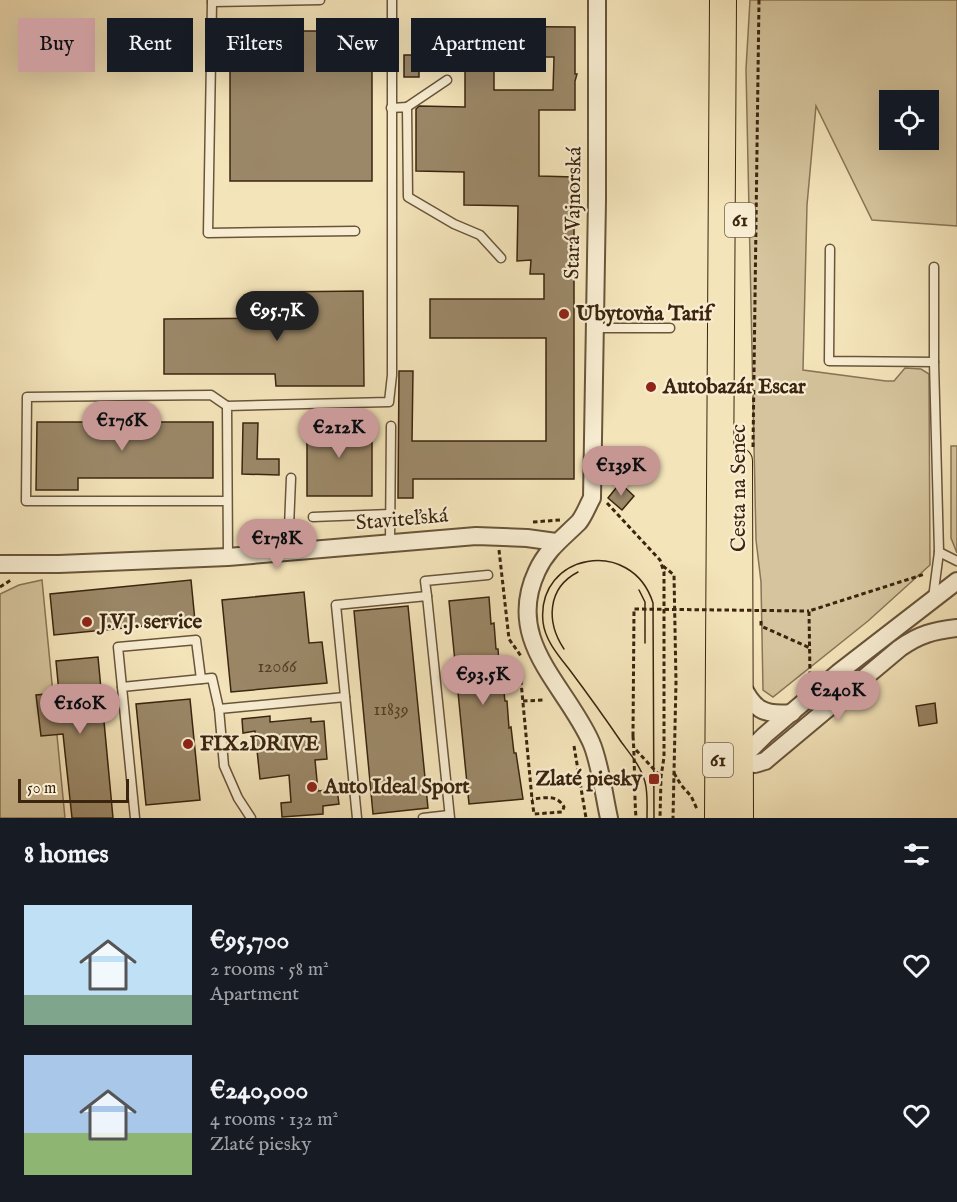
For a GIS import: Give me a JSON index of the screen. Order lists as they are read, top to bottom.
{
  "streets": {
    "main road": ["61", "Cesta na Senec"],
    "street": ["Stará Vajnorská", "Staviteľská"]
  },
  "crossings": [
    ["Stará Vajnorská", "Staviteľská"]
  ],
  "places": {
    "other": [
      "Ubytovňa Tarif",
      "Autobazár Escar",
      "J.V.J. service",
      "FIX2DRIVE",
      "Auto Ideal Sport"
    ],
    "transit": ["Zlaté piesky"]
  },
  "house_numbers": ["12066", "11839"],
  "scale_bar": "50 m",
  "page": {
    "chip": [
      "Buy",
      "Rent",
      "Filters",
      "New",
      "Apartment"
    ],
    "price": [
      "€95.7K",
      "€176K",
      "€212K",
      "€139K",
      "€178K",
      "€93.5K",
      "€240K",
      "€160K"
    ],
    "scale": "50 m",
    "heading": "8 homes",
    "list": [
      {
        "name": "€95,700",
        "note": "2 rooms · 58 m² · Apartment"
      },
      {
        "name": "€240,000",
        "note": "4 rooms · 132 m² · Zlaté piesky"
      }
    ]
  }
}
